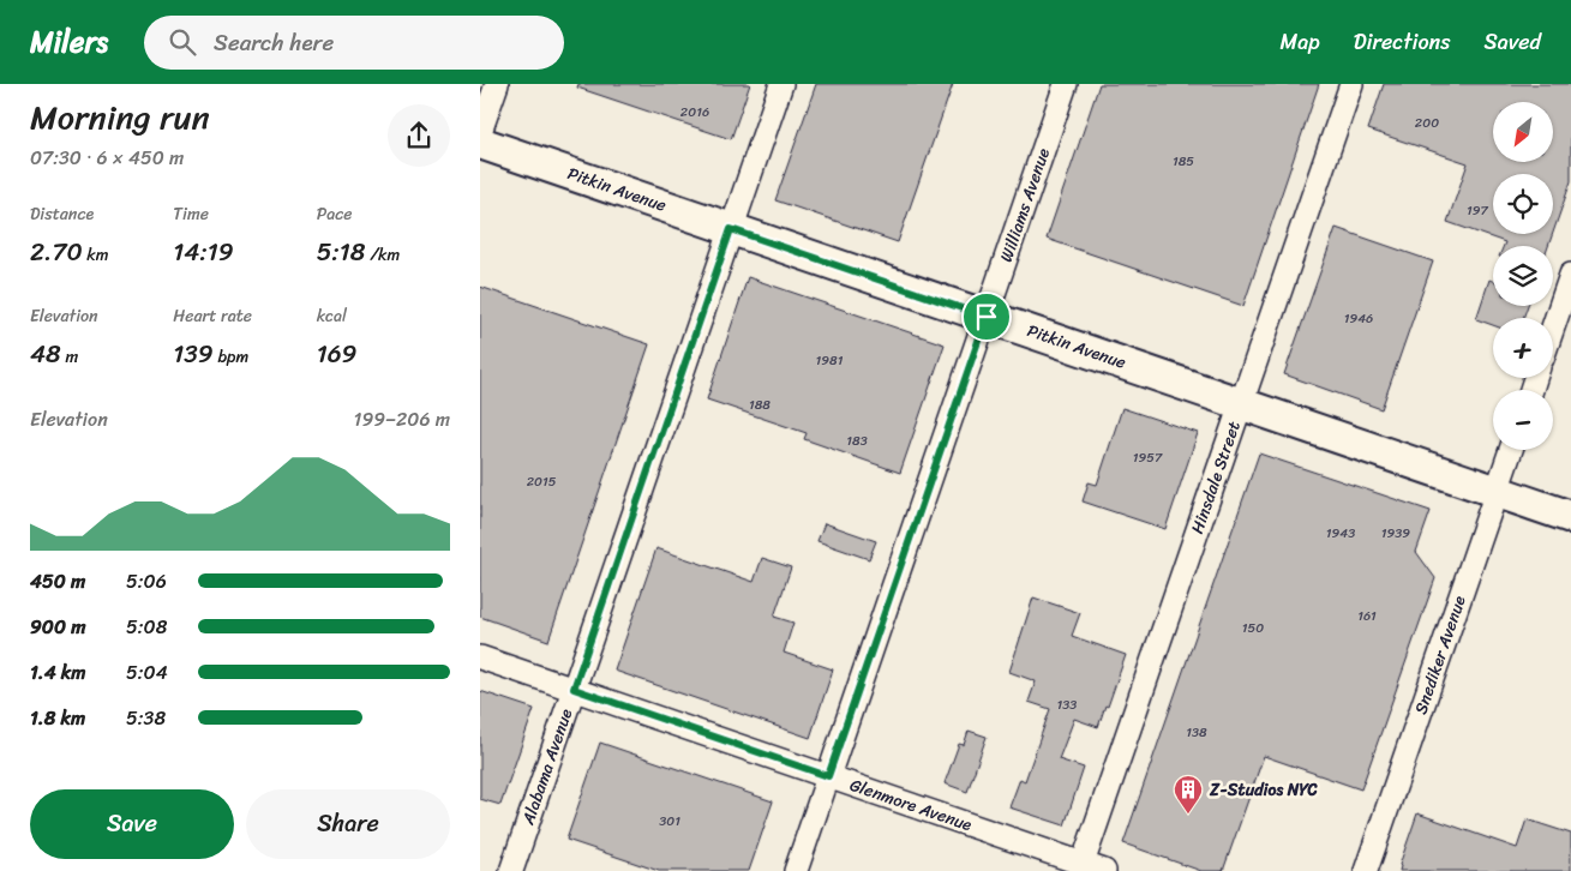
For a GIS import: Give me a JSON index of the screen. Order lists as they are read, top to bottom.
{
  "streets": {
    "street": [
      "Pitkin Avenue",
      "Williams Avenue",
      "Hinsdale Street",
      "Snediker Avenue",
      "Alabama Avenue",
      "Glenmore Avenue"
    ]
  },
  "crossings": [
    ["Pitkin Avenue", "Williams Avenue"],
    ["Pitkin Avenue", "Hinsdale Street"],
    ["Pitkin Avenue", "Snediker Avenue"],
    ["Pitkin Avenue", "Alabama Avenue"],
    ["Williams Avenue", "Glenmore Avenue"],
    ["Hinsdale Street", "Glenmore Avenue"],
    ["Alabama Avenue", "Glenmore Avenue"]
  ],
  "places": {
    "building": ["Z-Studios NYC"]
  },
  "house_numbers": [
    "2016",
    "200",
    "185",
    "197",
    "1946",
    "1981",
    "188",
    "183",
    "1957",
    "2015",
    "1943",
    "1939",
    "161",
    "150",
    "133",
    "138",
    "301"
  ],
  "north": "bottom left",
  "page": {
    "header": "Milers",
    "search": "Search here",
    "nav": ["Map", "Directions", "Saved"],
    "heading": ["Morning run", "07:30 · 6 × 450 m"],
    "map_buttons": ["+", "−"],
    "stats": [
      ["Distance", "2.70 km"],
      ["Time", "14:19"],
      ["Pace", "5:18 /km"],
      ["Elevation", "48 m"],
      ["Heart rate", "139 bpm"],
      ["kcal", "169"]
    ],
    "chart": ["Elevation", "199–206 m"],
    "list": [
      {
        "name": "450 m",
        "note": "5:06"
      },
      {
        "name": "900 m",
        "note": "5:08"
      },
      {
        "name": "1.4 km",
        "note": "5:04"
      },
      {
        "name": "1.8 km",
        "note": "5:38"
      }
    ],
    "buttons": ["Save", "Share"]
  }
}
